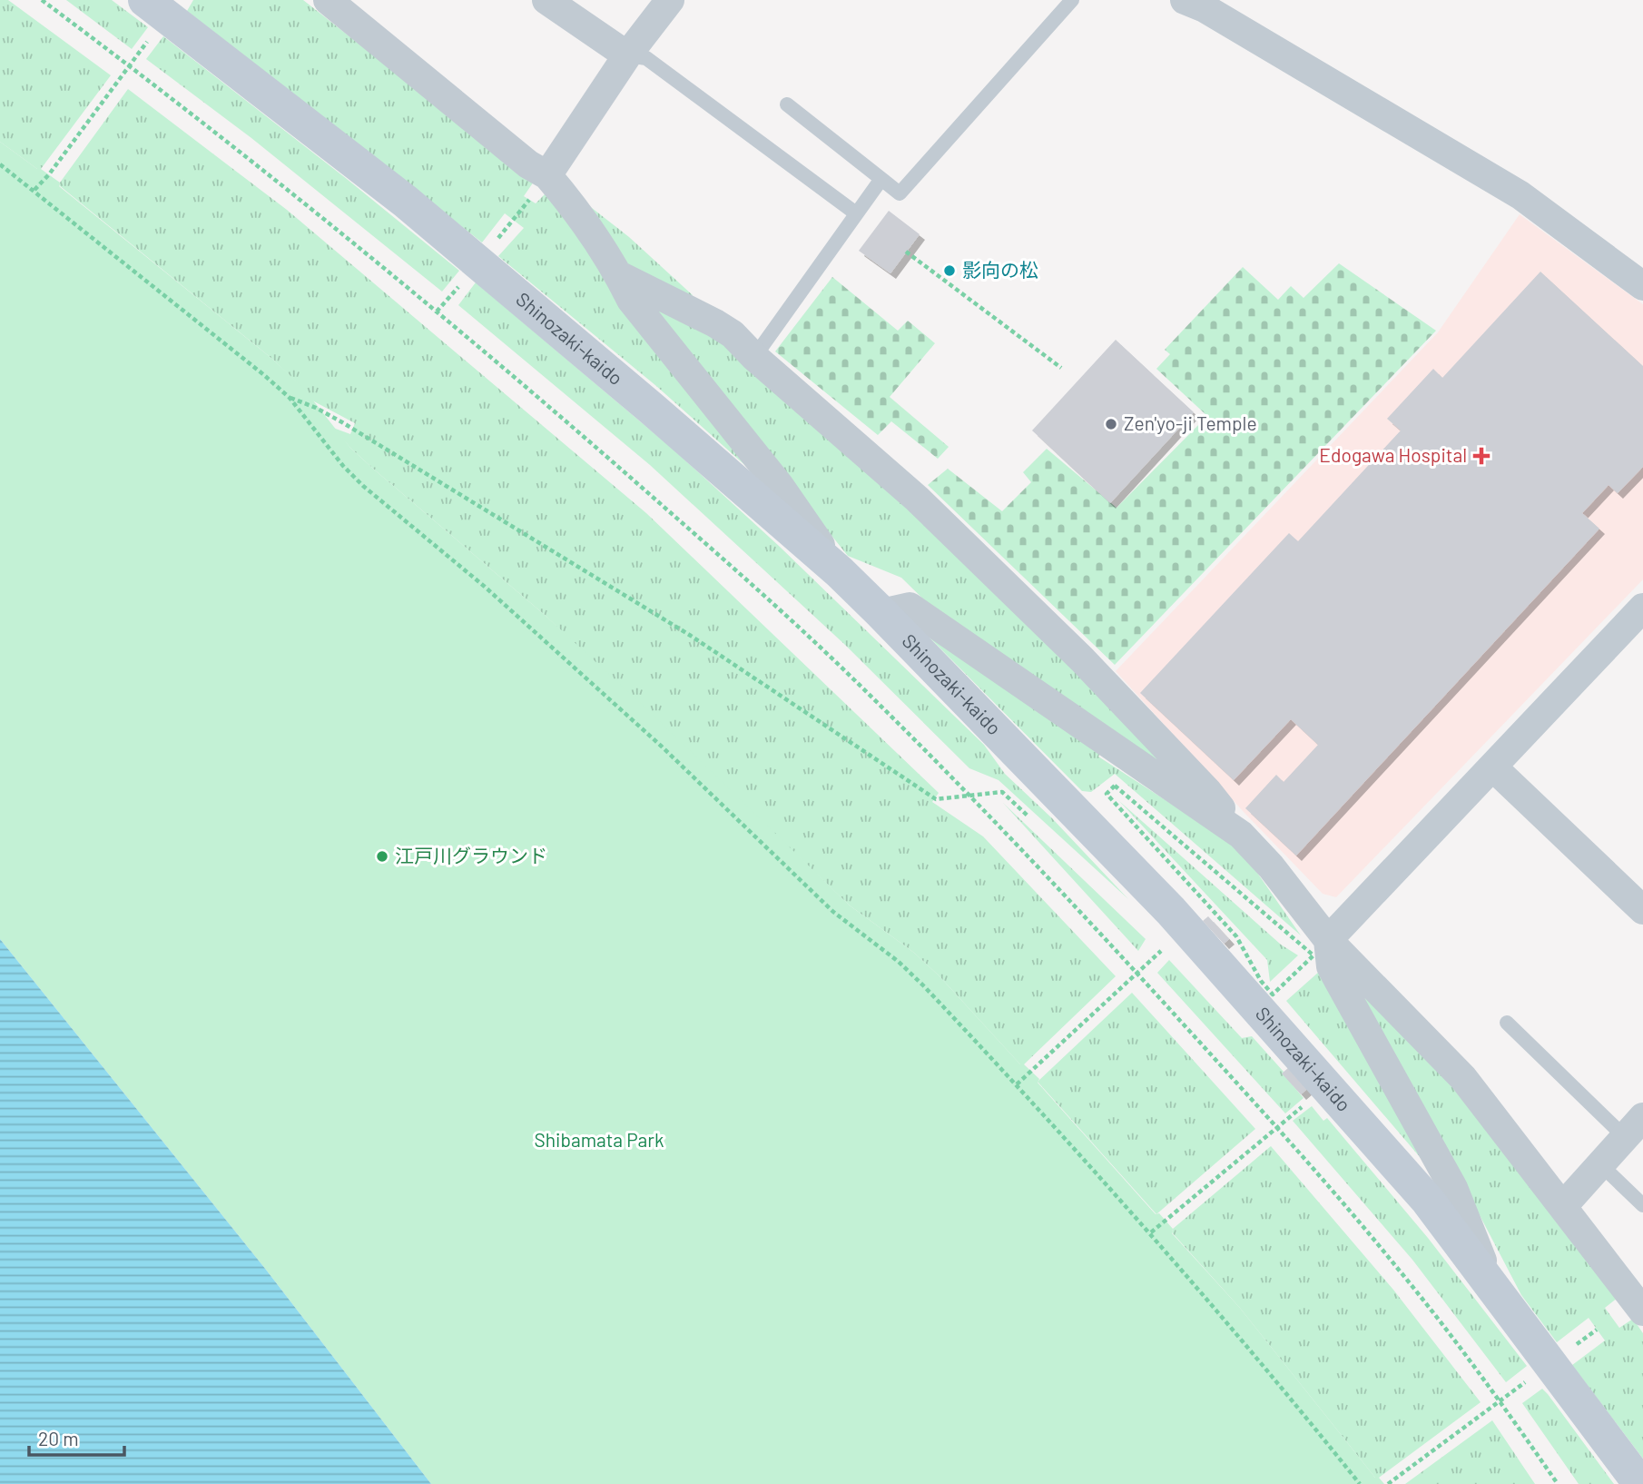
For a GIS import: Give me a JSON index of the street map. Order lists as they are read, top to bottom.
{
  "streets": {
    "main road": ["Shinozaki-kaido"]
  },
  "parks": ["Shibamata Park"],
  "places": {
    "other": ["影向の松", "Zen'yo-ji Temple", "江戸川グラウンド"],
    "health": ["Edogawa Hospital"]
  },
  "scale_bar": "20 m"
}
